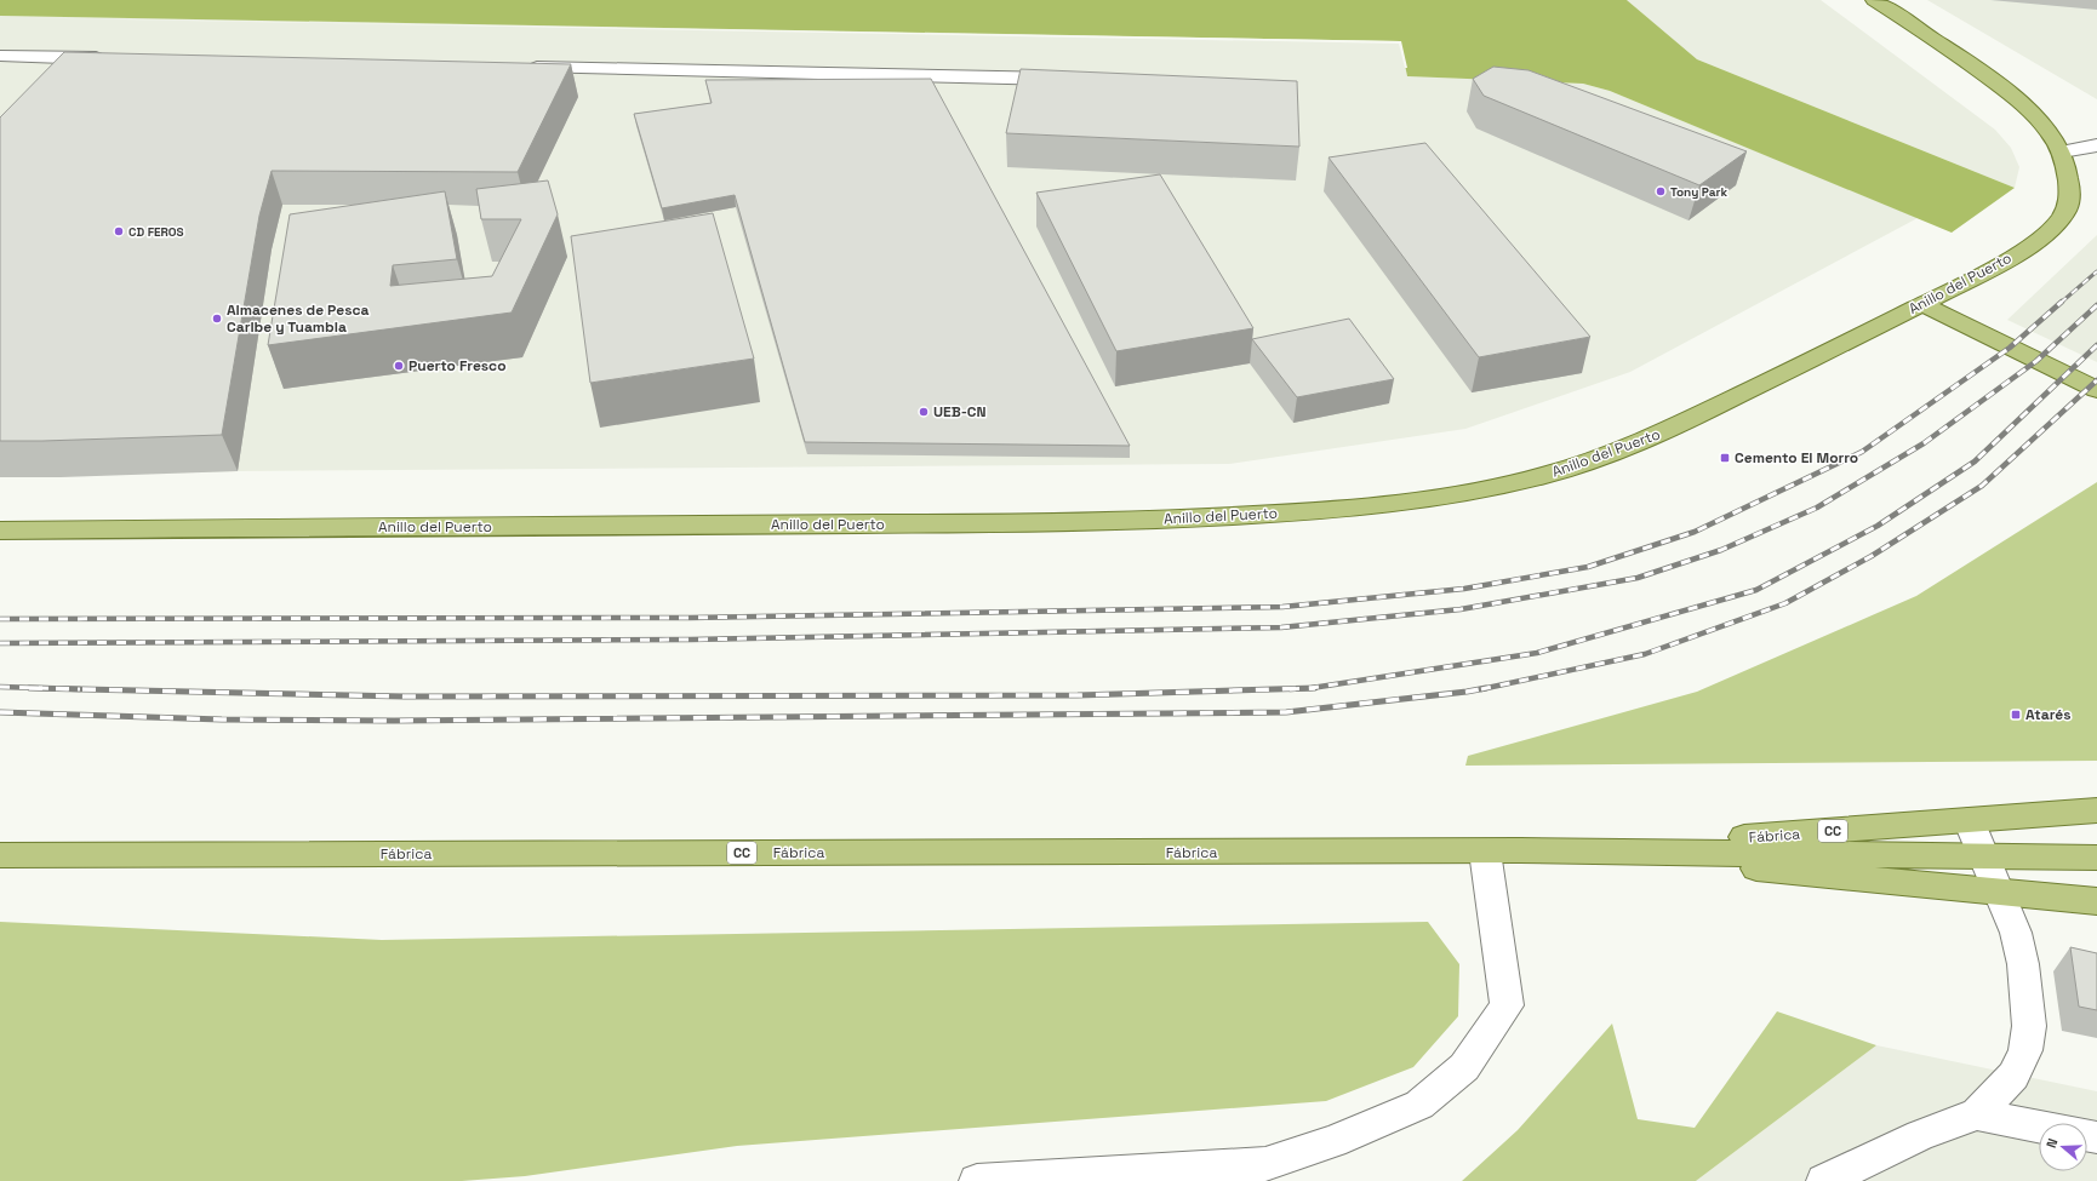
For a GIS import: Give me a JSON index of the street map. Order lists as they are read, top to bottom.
{
  "streets": {
    "main road": ["Anillo del Puerto", "CC", "Fábrica"]
  },
  "places": {
    "other": [
      "Tony Park",
      "CD FEROS",
      "Almacenes de Pesca Caribe y Tuambia",
      "Puerto Fresco",
      "UEB-CN"
    ],
    "transit": ["Cemento El Morro", "Atarés"]
  },
  "north": "left"
}
